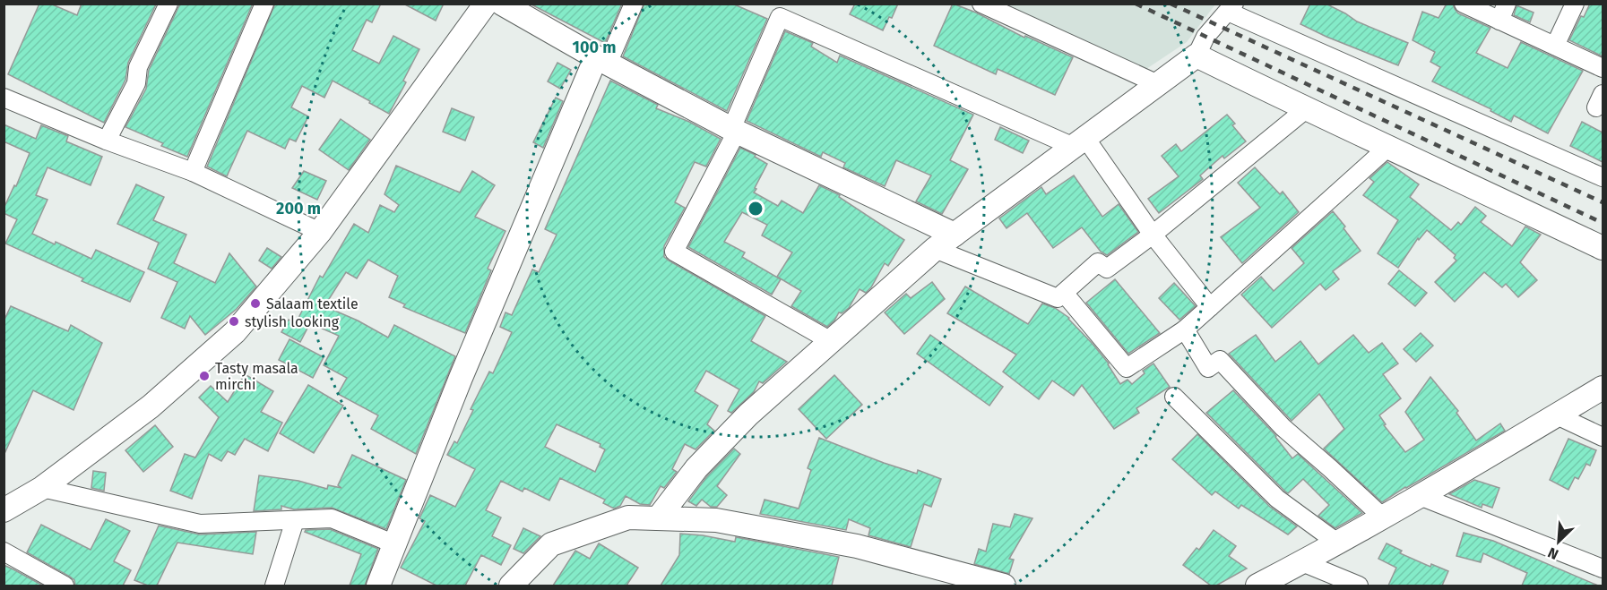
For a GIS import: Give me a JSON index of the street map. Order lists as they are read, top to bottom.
{
  "places": ["Salaam textile", "stylish looking", "Tasty masala mirchi"],
  "north": "bottom left",
  "rings": ["100 m", "200 m"]
}
